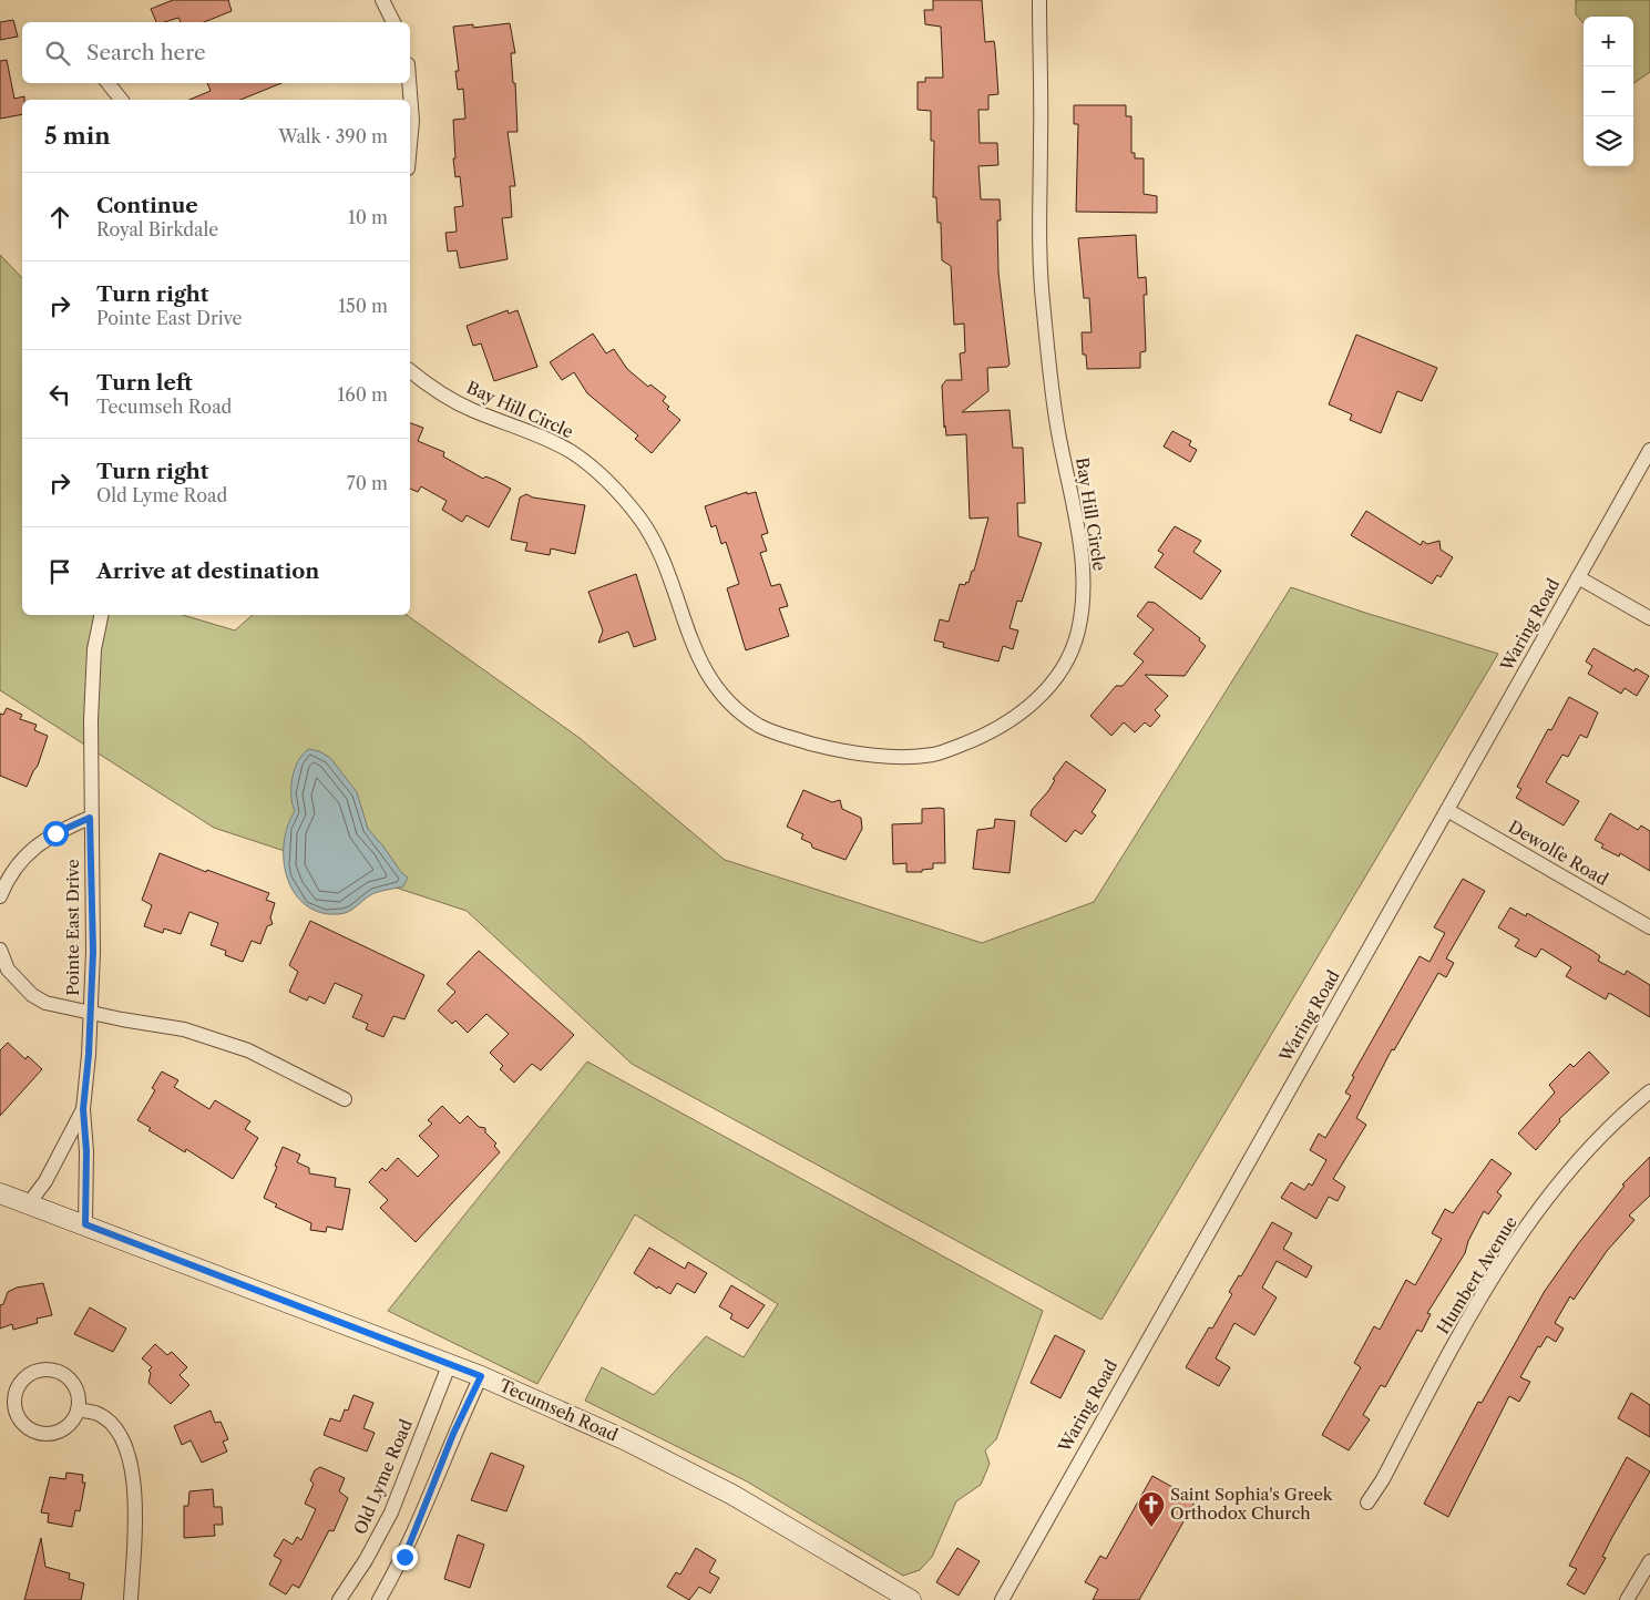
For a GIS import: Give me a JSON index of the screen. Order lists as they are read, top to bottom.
{
  "streets": {
    "street": [
      "Bay Hill Circle",
      "Waring Road",
      "Dewolfe Road",
      "Pointe East Drive",
      "Humbert Avenue",
      "Tecumseh Road",
      "Old Lyme Road"
    ]
  },
  "crossings": [
    ["Waring Road", "Dewolfe Road"],
    ["Pointe East Drive", "Tecumseh Road"],
    ["Tecumseh Road", "Old Lyme Road"]
  ],
  "places": {
    "church": ["Saint Sophia's Greek Orthodox Church"]
  },
  "page": {
    "map_buttons": ["+", "−"],
    "search": "Search here",
    "heading": ["5 min", "Walk · 390 m"],
    "list": [
      ["Continue", "Royal Birkdale", "10 m"],
      ["Turn right", "Pointe East Drive", "150 m"],
      ["Turn left", "Tecumseh Road", "160 m"],
      ["Turn right", "Old Lyme Road", "70 m"],
      "Arrive at destination"
    ]
  }
}
